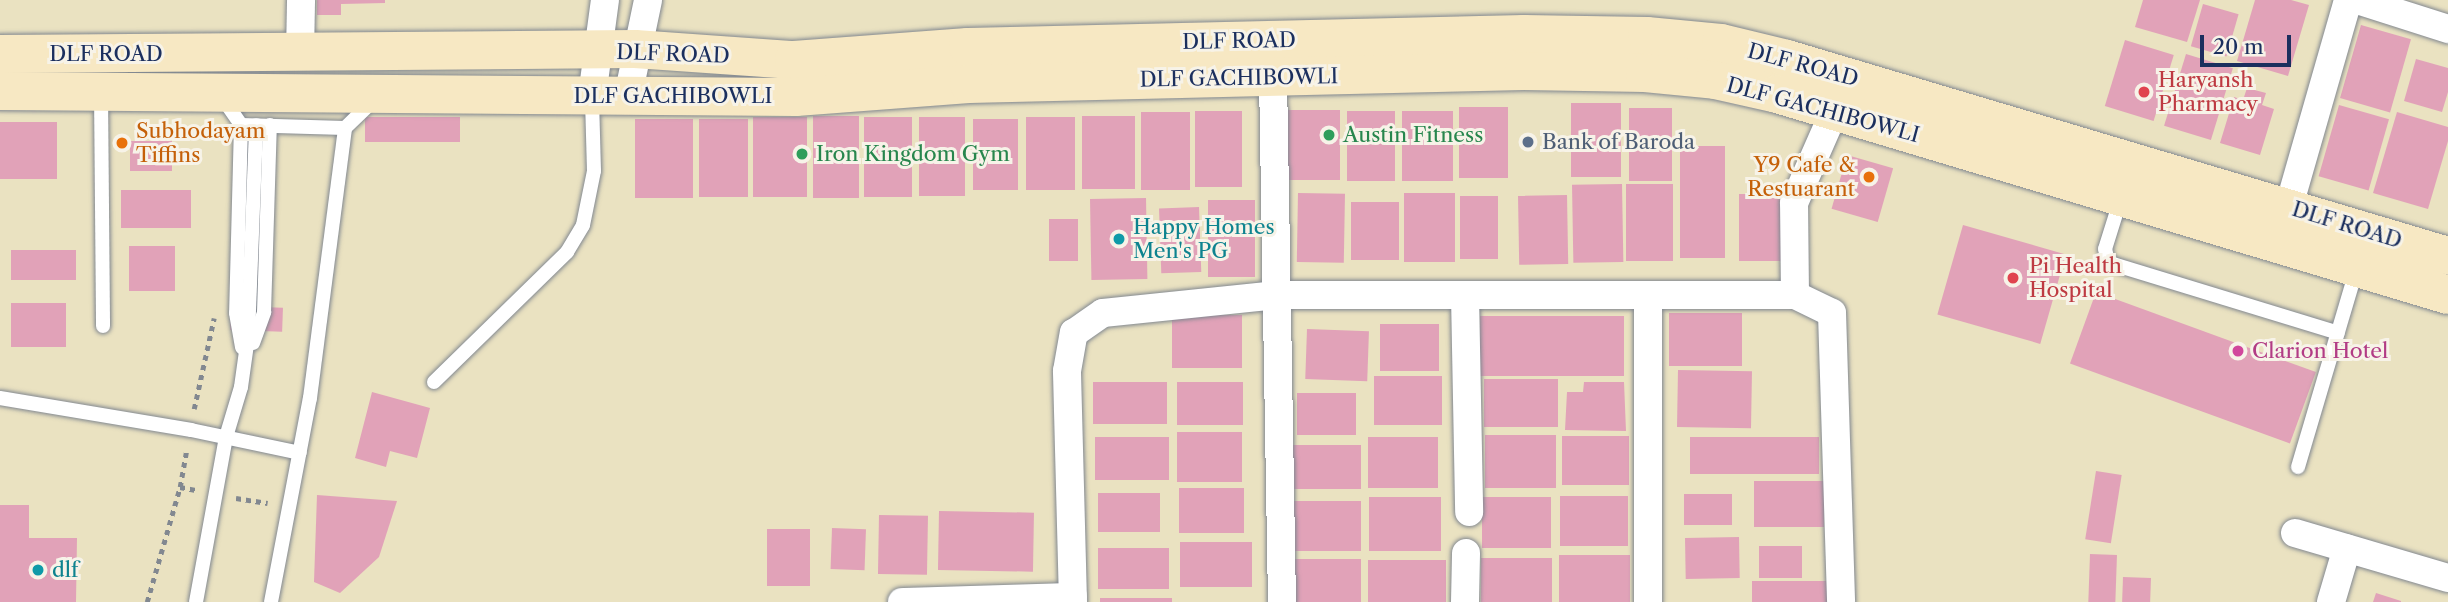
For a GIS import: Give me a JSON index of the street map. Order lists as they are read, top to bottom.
{
  "streets": {
    "main road": ["DLF ROAD", "DLF GACHIBOWLI"]
  },
  "places": [
    "Haryansh Pharmacy",
    "Austin Fitness",
    "Bank of Baroda",
    "Subhodayam Tiffins",
    "Iron Kingdom Gym",
    "Y9 Cafe & Restuarant",
    "Happy Homes Men's PG",
    "Pi Health Hospital",
    "Clarion Hotel",
    "dlf"
  ],
  "scale_bar": "20 m"
}
